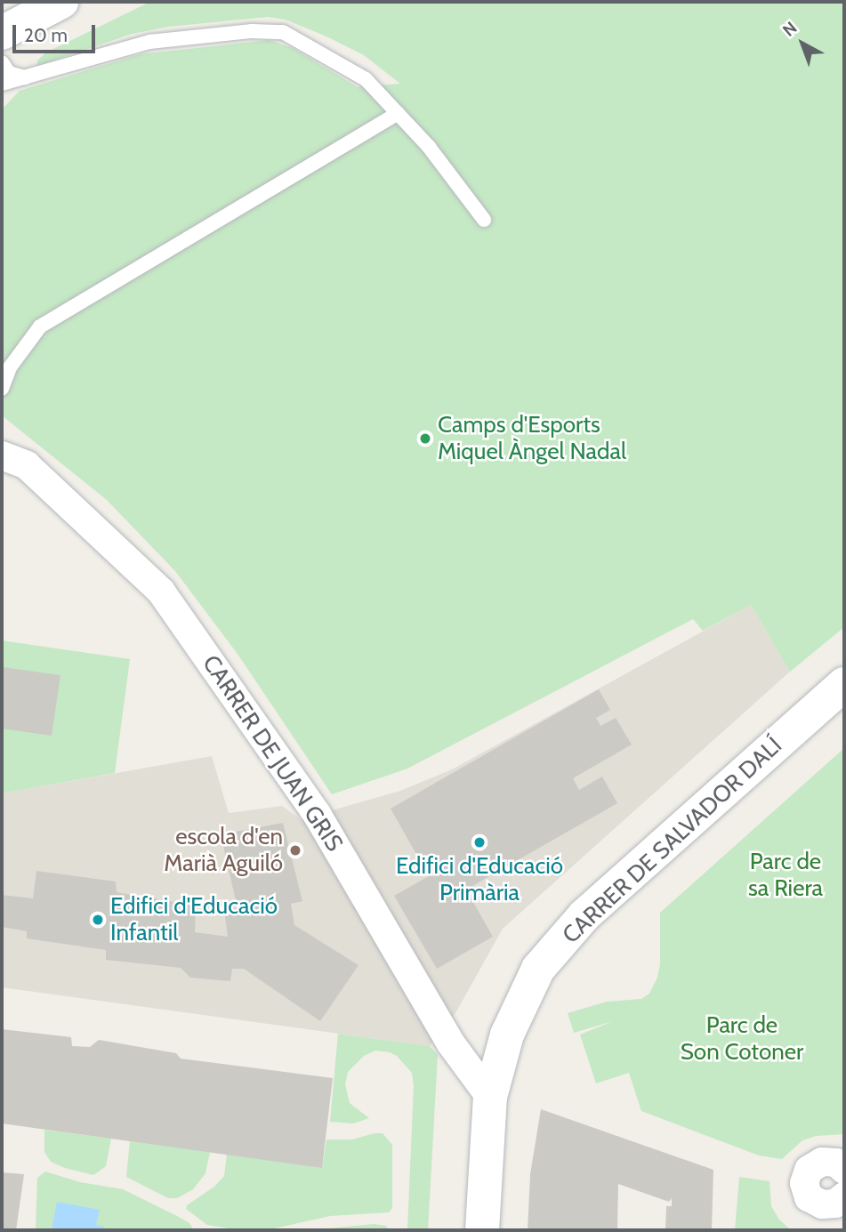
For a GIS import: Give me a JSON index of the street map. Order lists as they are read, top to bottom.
{
  "streets": {
    "street": ["CARRER DE JUAN GRIS", "CARRER DE SALVADOR DALÍ"]
  },
  "crossings": [
    ["CARRER DE JUAN GRIS", "CARRER DE SALVADOR DALÍ"]
  ],
  "parks": ["Parc de sa Riera", "Parc de Son Cotoner"],
  "places": [
    "Camps d'Esports Miquel Àngel Nadal",
    "Edifici d'Educació Primària",
    "escola d'en Marià Aguiló",
    "Edifici d'Educació Infantil"
  ],
  "scale_bar": "20 m",
  "north": "top left"
}
